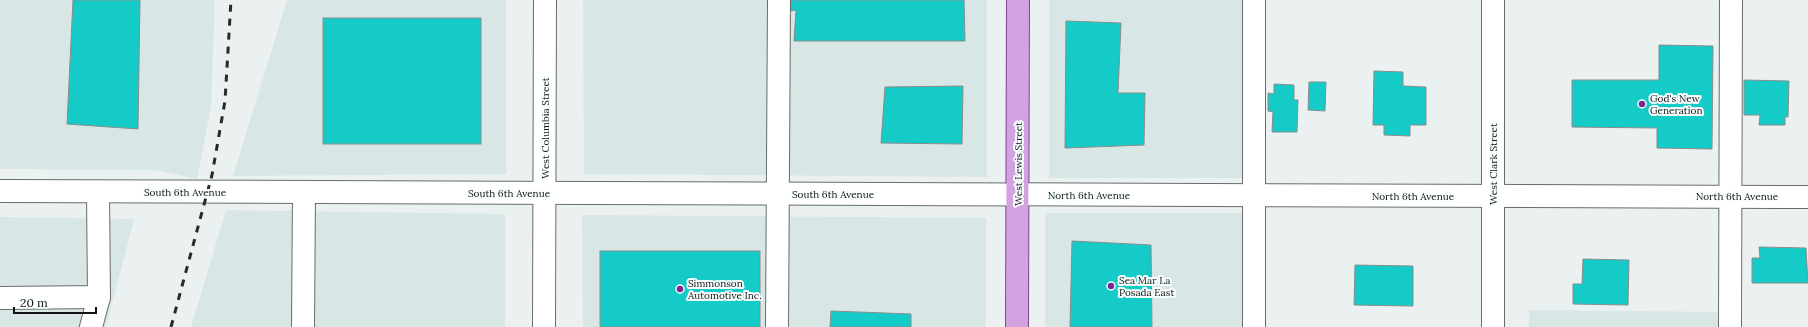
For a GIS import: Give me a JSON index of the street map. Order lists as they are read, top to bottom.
{
  "streets": {
    "main road": ["West Lewis Street"],
    "street": [
      "West Columbia Street",
      "West Clark Street",
      "South 6th Avenue",
      "North 6th Avenue"
    ]
  },
  "crossings": [
    ["West Columbia Street", "South 6th Avenue"],
    ["West Lewis Street", "South 6th Avenue"],
    ["West Lewis Street", "North 6th Avenue"],
    ["West Clark Street", "North 6th Avenue"],
    ["South 6th Avenue", "North 6th Avenue"]
  ],
  "places": ["God's New Generation", "Sea Mar La Posada East", "Simmonson Automotive Inc."],
  "scale_bar": "20 m"
}
